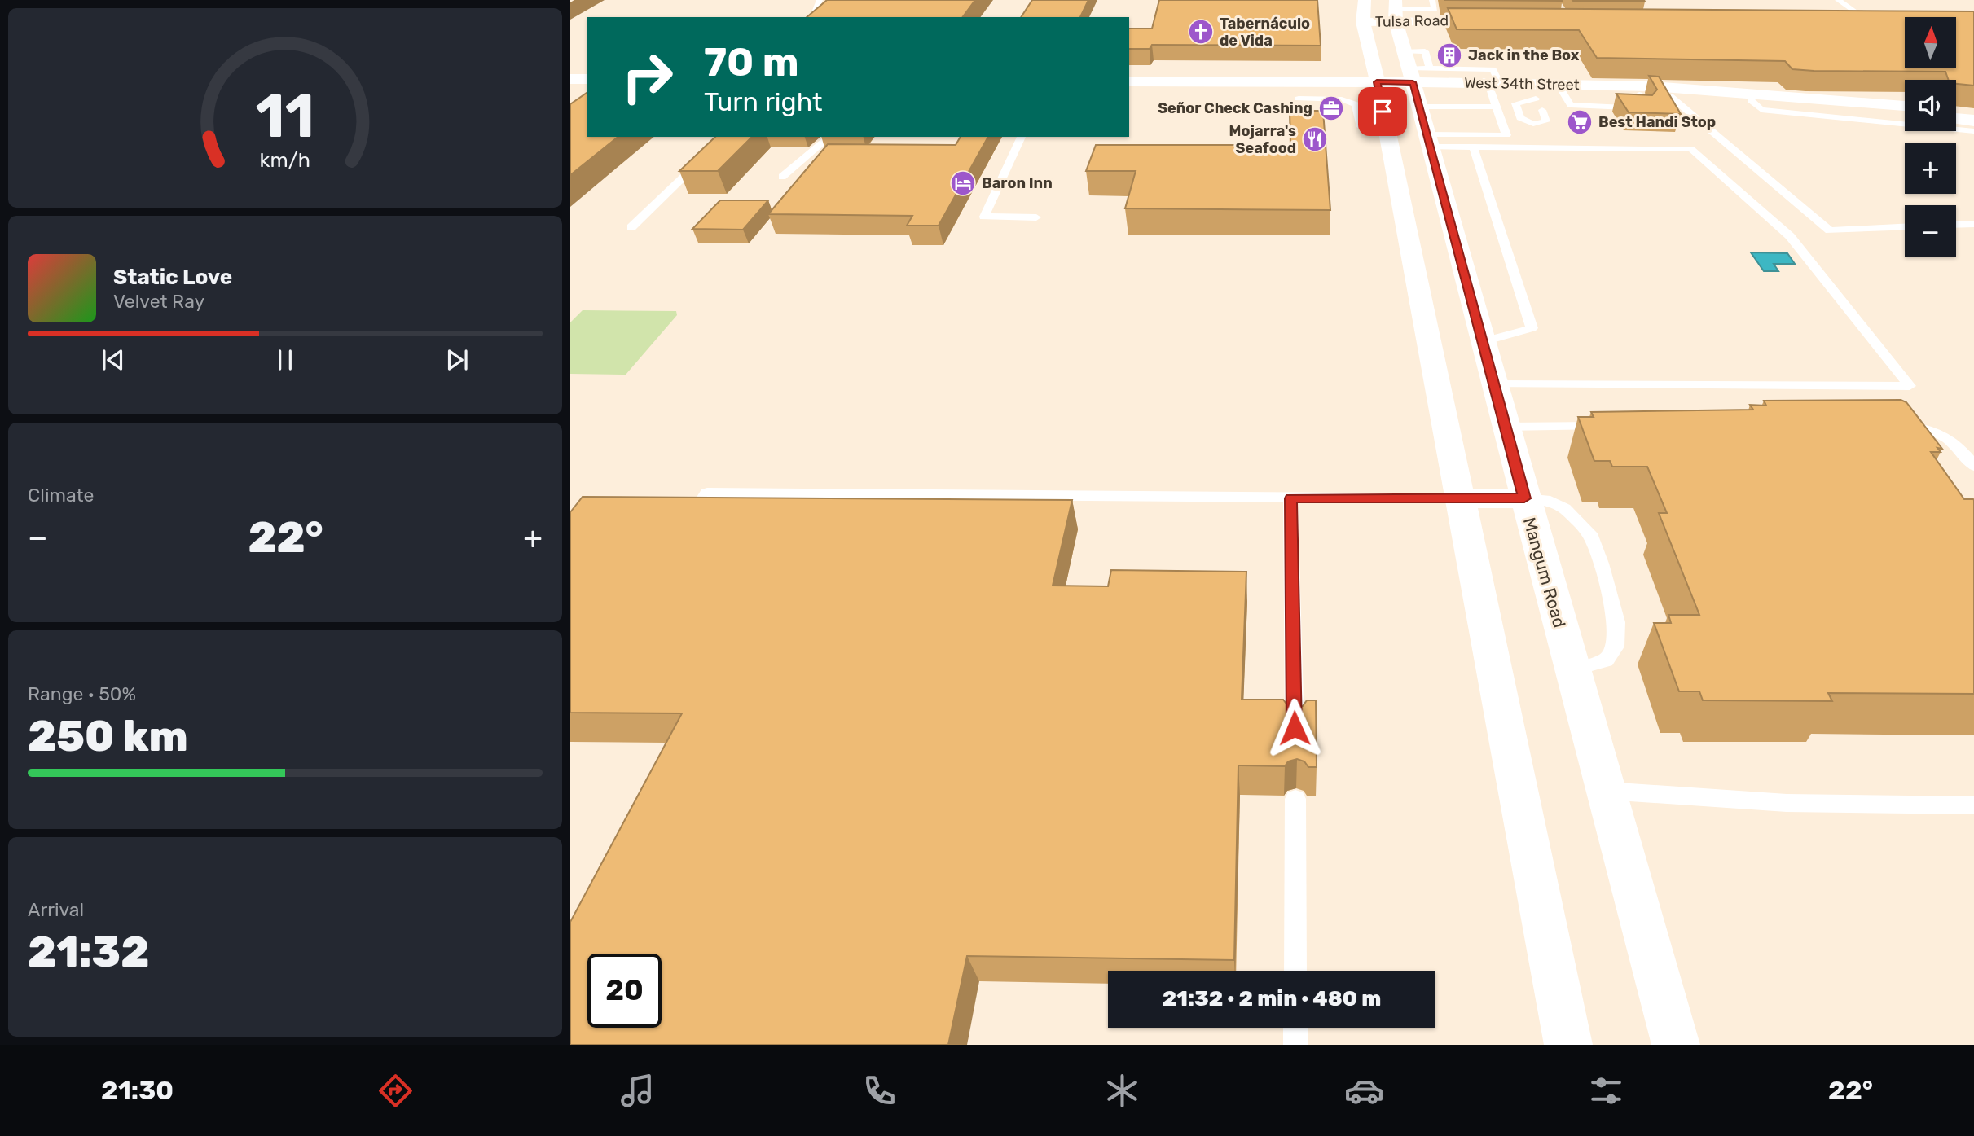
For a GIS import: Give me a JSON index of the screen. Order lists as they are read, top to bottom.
{
  "streets": {
    "main road": ["Tulsa Road", "West 34th Street", "Mangum Road"]
  },
  "crossings": [
    ["Tulsa Road", "Mangum Road"],
    ["West 34th Street", "Mangum Road"]
  ],
  "places": {
    "church": ["Tabernáculo de Vida"],
    "building": ["Jack in the Box"],
    "office": ["Señor Check Cashing"],
    "supermarket": ["Best Handi Stop"],
    "restaurant": ["Mojarra's Seafood"],
    "hotel": ["Baron Inn"]
  },
  "north": "top",
  "page": {
    "map_buttons": ["+", "−"],
    "turn": ["70 m", "Turn right"],
    "song": ["Static Love", "Velvet Ray"],
    "tile": [
      "Climate",
      ["Range · 50%", "250 km"],
      ["Arrival", "21:32"]
    ],
    "heat": ["−", "22°", "+"],
    "limit": "20",
    "trip": "21:32 · 2 min · 480 m",
    "tabs": ["21:30", "22°"],
    "gauge": ["11", "km/h"]
  }
}
